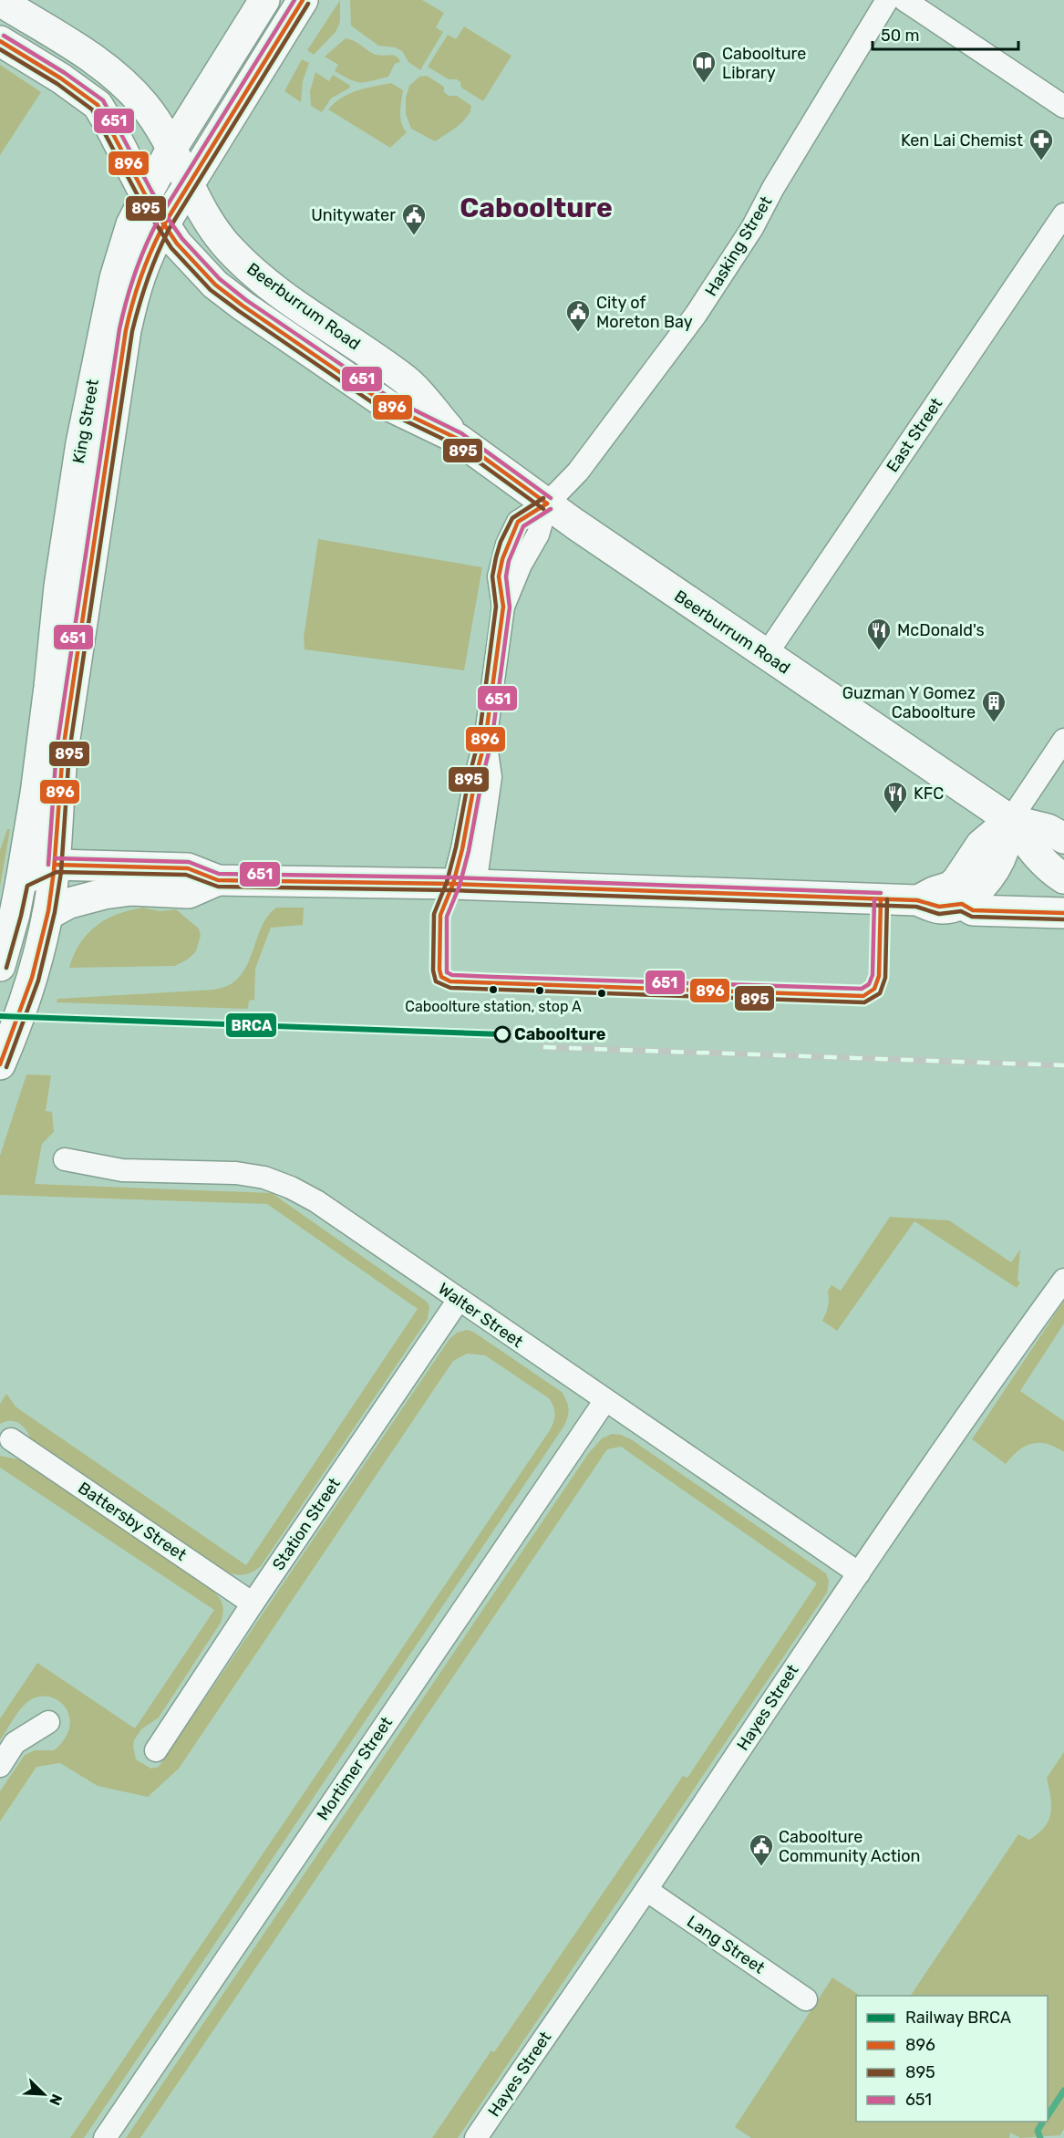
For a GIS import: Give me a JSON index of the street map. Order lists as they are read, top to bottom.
{
  "streets": {
    "main road": ["Beerburrum Road", "King Street"],
    "street": [
      "Hasking Street",
      "East Street",
      "Walter Street",
      "Battersby Street",
      "Station Street",
      "Hayes Street",
      "Mortimer Street",
      "Lang Street"
    ]
  },
  "crossings": [
    ["Hasking Street", "Beerburrum Road"],
    ["Beerburrum Road", "King Street"],
    ["Beerburrum Road", "East Street"],
    ["Walter Street", "Station Street"],
    ["Walter Street", "Hayes Street"],
    ["Walter Street", "Mortimer Street"],
    ["Battersby Street", "Station Street"],
    ["Hayes Street", "Lang Street"]
  ],
  "districts": ["Caboolture"],
  "places": {
    "library": ["Caboolture Library"],
    "pharmacy": ["Ken Lai Chemist"],
    "public building": ["Unitywater", "City of Moreton Bay", "Caboolture Community Action"],
    "restaurant": ["McDonald's", "KFC"],
    "building": ["Guzman Y Gomez Caboolture"],
    "other": ["Caboolture station, stop A", "Caboolture"]
  },
  "lines": [
    "transit line 896",
    "transit line 651",
    "transit line 895",
    "rail line BRCA"
  ],
  "legend": [
    "Railway BRCA",
    "896",
    "895",
    "651"
  ],
  "scale_bar": "50 m",
  "north": "bottom right"
}
